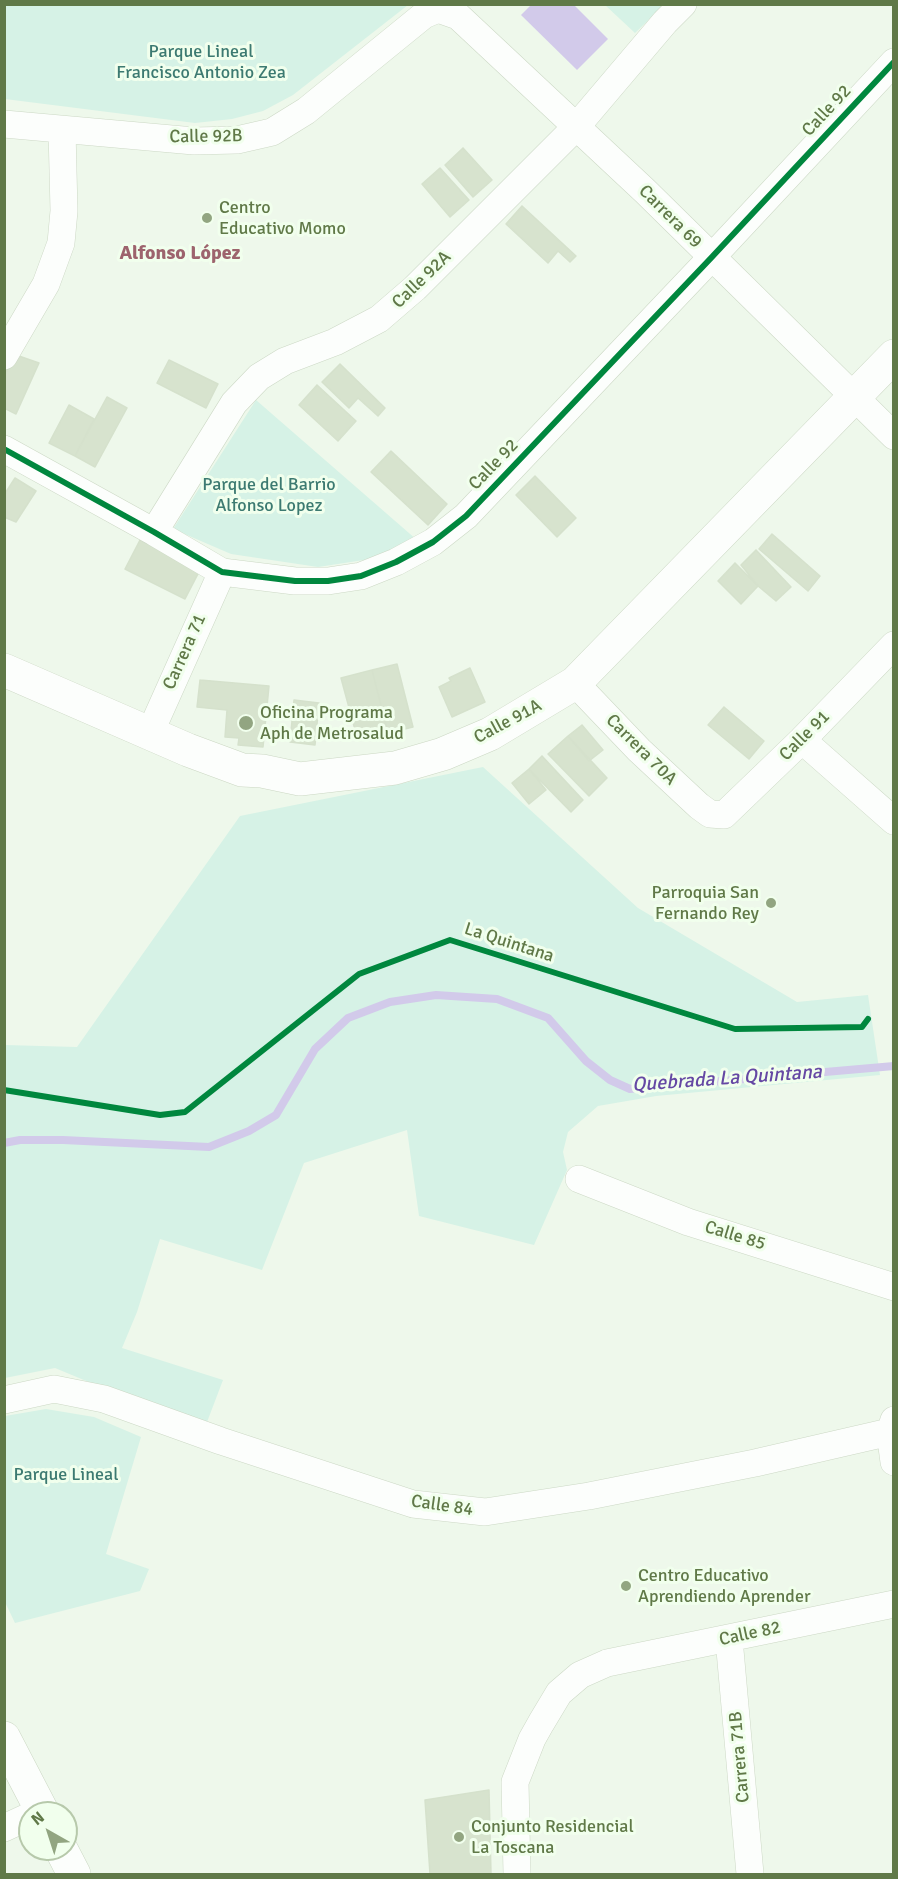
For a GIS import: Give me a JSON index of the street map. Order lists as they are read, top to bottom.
{
  "streets": {
    "street": [
      "Calle 92",
      "Calle 92B",
      "Carrera 69",
      "Calle 92A",
      "Carrera 71",
      "Calle 91A",
      "Calle 91",
      "Carrera 70A",
      "Calle 85",
      "Calle 84",
      "Calle 82",
      "Carrera 71B"
    ],
    "cycle path": ["La Quintana"]
  },
  "crossings": [
    ["Calle 92", "Carrera 69"],
    ["Calle 92", "Calle 92A"],
    ["Calle 92", "Carrera 71"],
    ["Calle 92B", "Carrera 69"],
    ["Carrera 69", "Calle 92A"],
    ["Carrera 69", "Calle 91A"],
    ["Carrera 71", "Calle 91A"],
    ["Calle 91A", "Carrera 70A"],
    ["Calle 91", "Carrera 70A"],
    ["Calle 82", "Carrera 71B"]
  ],
  "districts": ["Alfonso López"],
  "water": ["Quebrada La Quintana"],
  "parks": ["Parque Lineal Francisco Antonio Zea", "Parque del Barrio Alfonso Lopez", "Parque Lineal"],
  "places": [
    "Centro Educativo Momo",
    "Oficina Programa Aph de Metrosalud",
    "Parroquia San Fernando Rey",
    "Centro Educativo Aprendiendo Aprender",
    "Conjunto Residencial La Toscana"
  ],
  "north": "top left"
}
